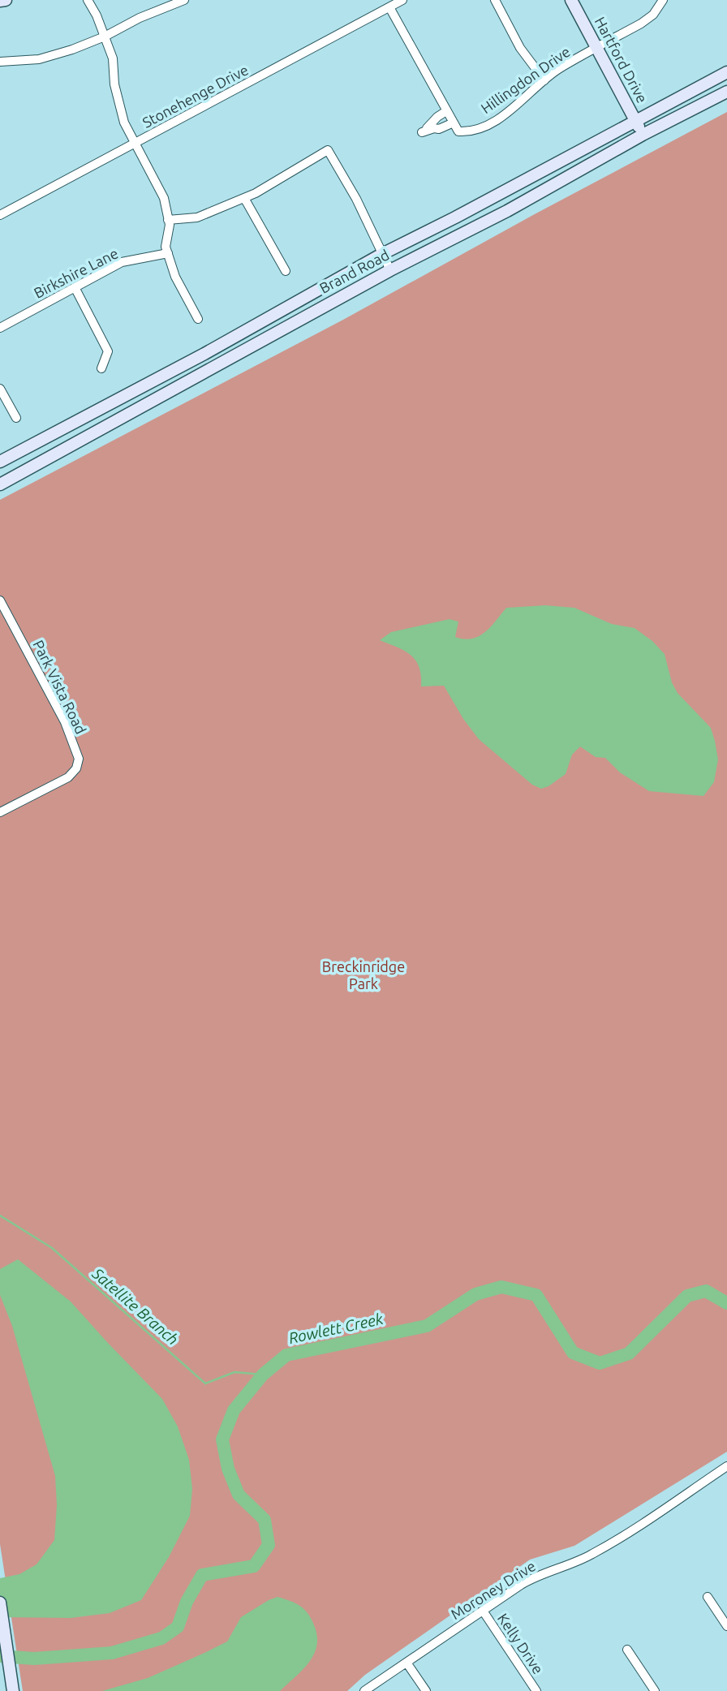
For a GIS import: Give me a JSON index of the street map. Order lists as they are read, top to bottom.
{
  "streets": {
    "main road": ["Hartford Drive", "Brand Road"],
    "street": [
      "Hillingdon Drive",
      "Stonehenge Drive",
      "Birkshire Lane",
      "Park Vista Road",
      "Moroney Drive",
      "Kelly Drive"
    ]
  },
  "crossings": [
    ["Hartford Drive", "Hillingdon Drive"],
    ["Hartford Drive", "Brand Road"],
    ["Moroney Drive", "Kelly Drive"]
  ],
  "water": ["Satellite Branch", "Rowlett Creek"],
  "parks": ["Breckinridge Park"]
}
